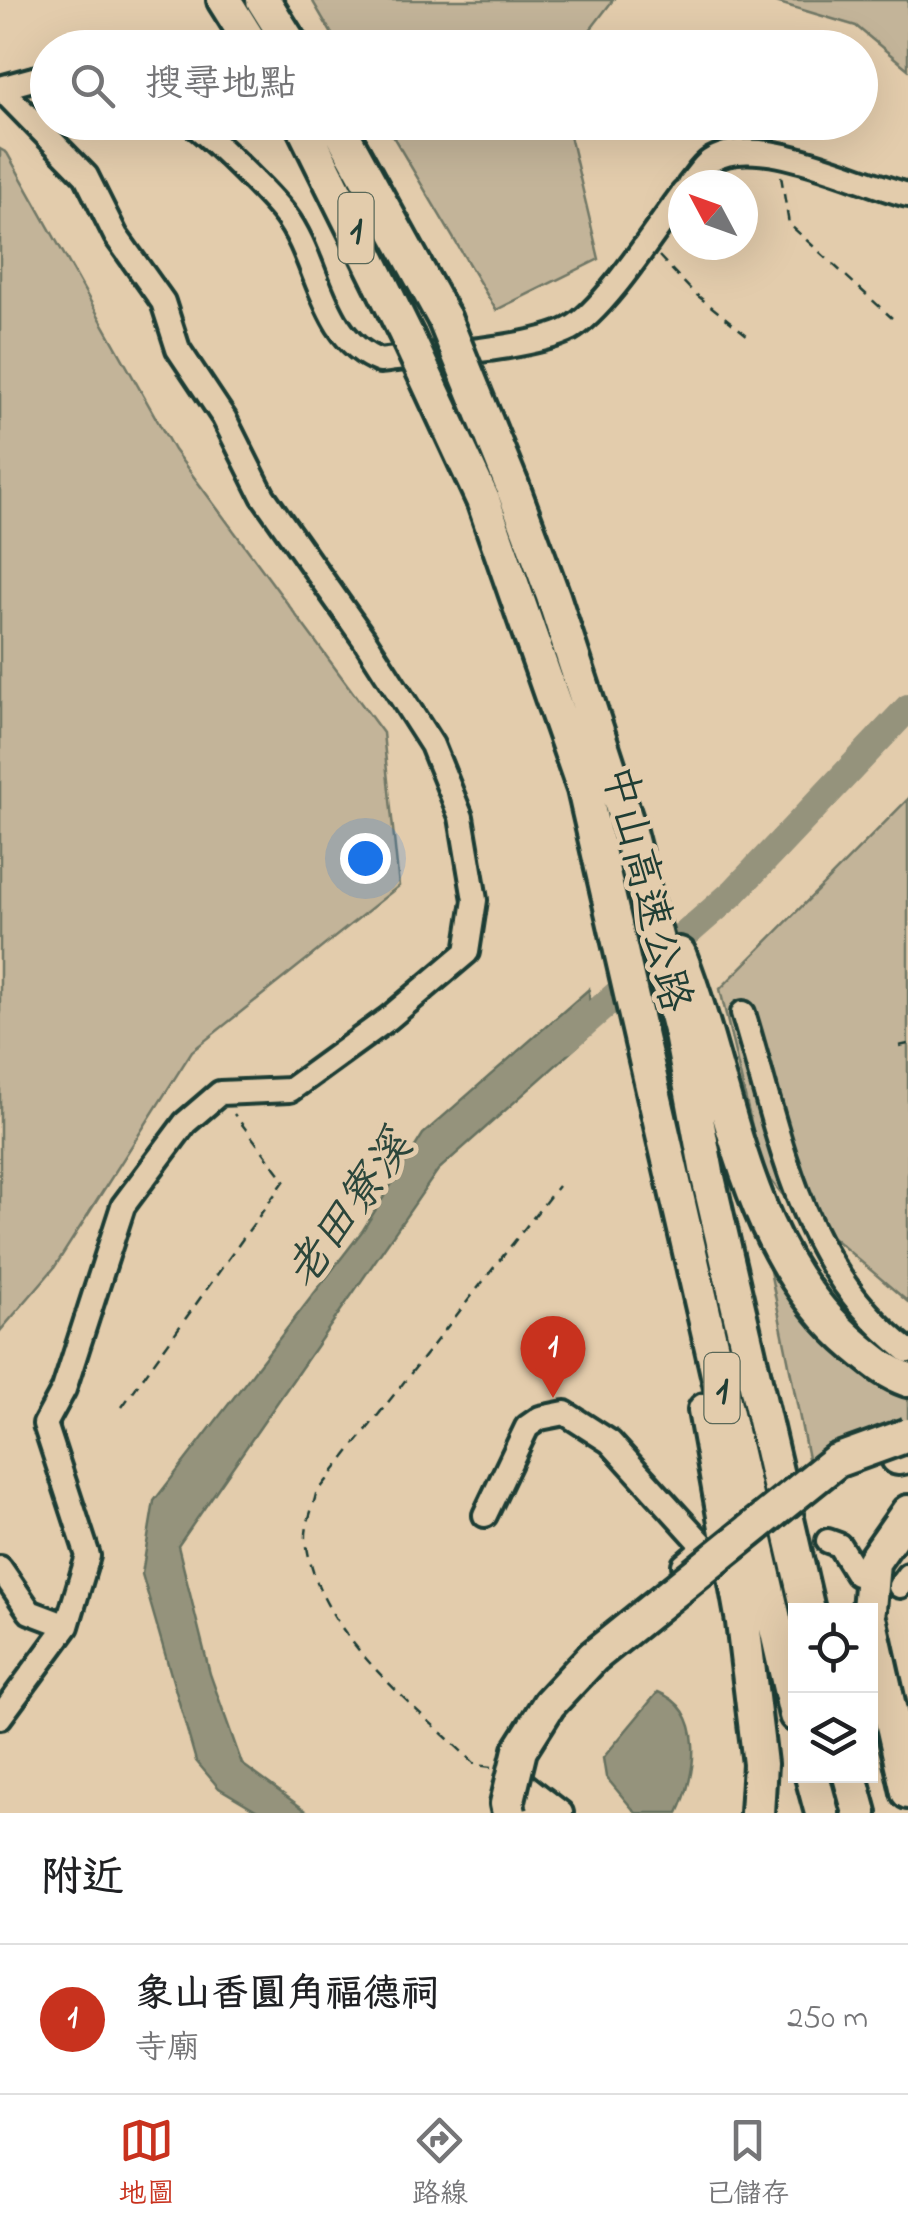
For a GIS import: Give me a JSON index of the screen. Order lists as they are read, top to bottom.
{
  "streets": {
    "highway": ["1", "中山高速公路"]
  },
  "water": ["老田寮溪"],
  "north": "top left",
  "page": {
    "search": "搜尋地點",
    "pins": "1",
    "heading": "附近",
    "list": [
      {
        "mark": "1",
        "name": "象山香圓角福德祠",
        "note": "寺廟",
        "value": "250 m"
      }
    ],
    "nav": ["地圖", "路線", "已儲存"]
  }
}
